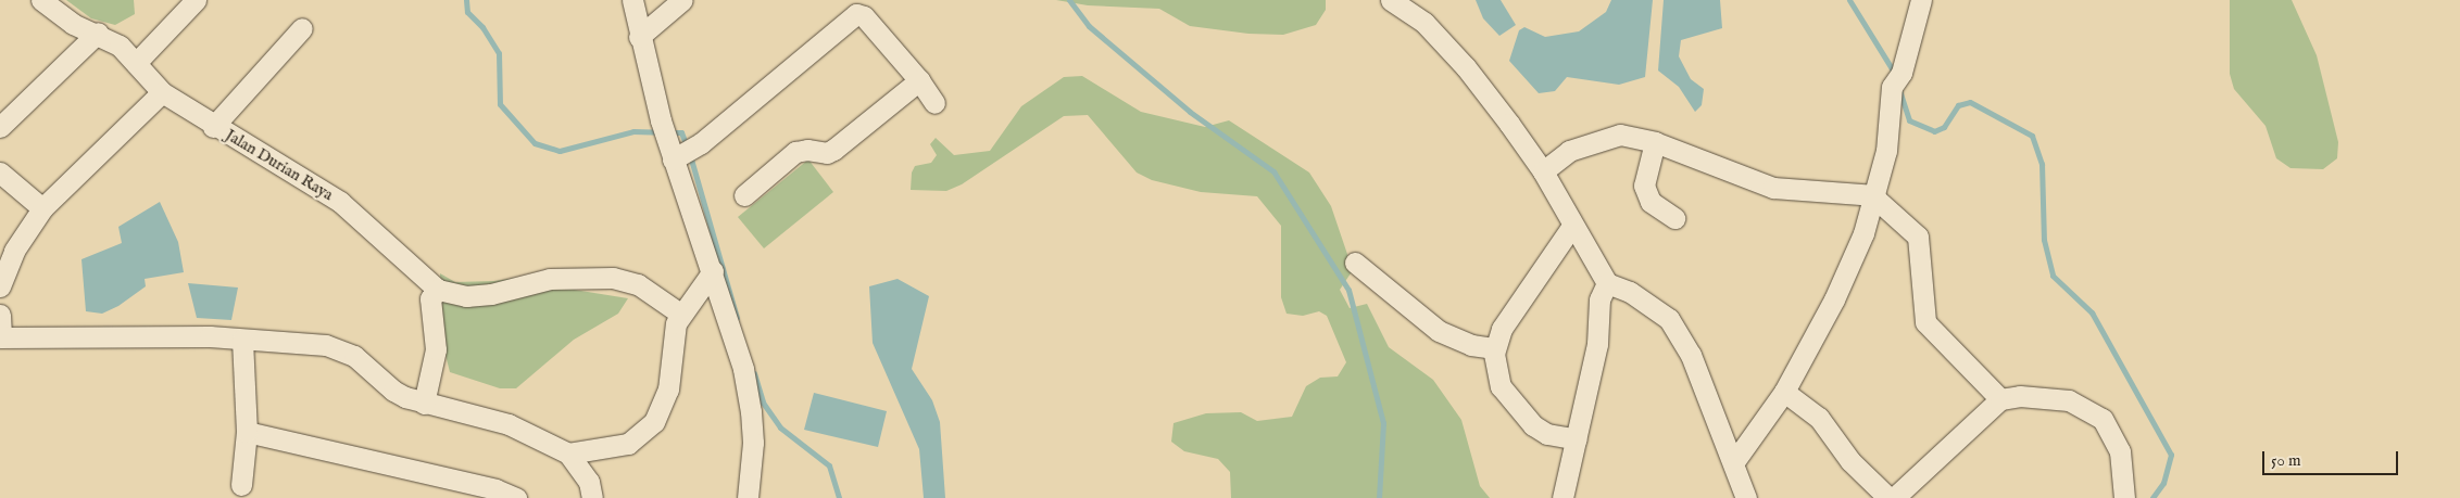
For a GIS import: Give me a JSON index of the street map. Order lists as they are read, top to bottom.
{
  "streets": {
    "street": ["Jalan Durian Raya"]
  },
  "scale_bar": "50 m"
}
